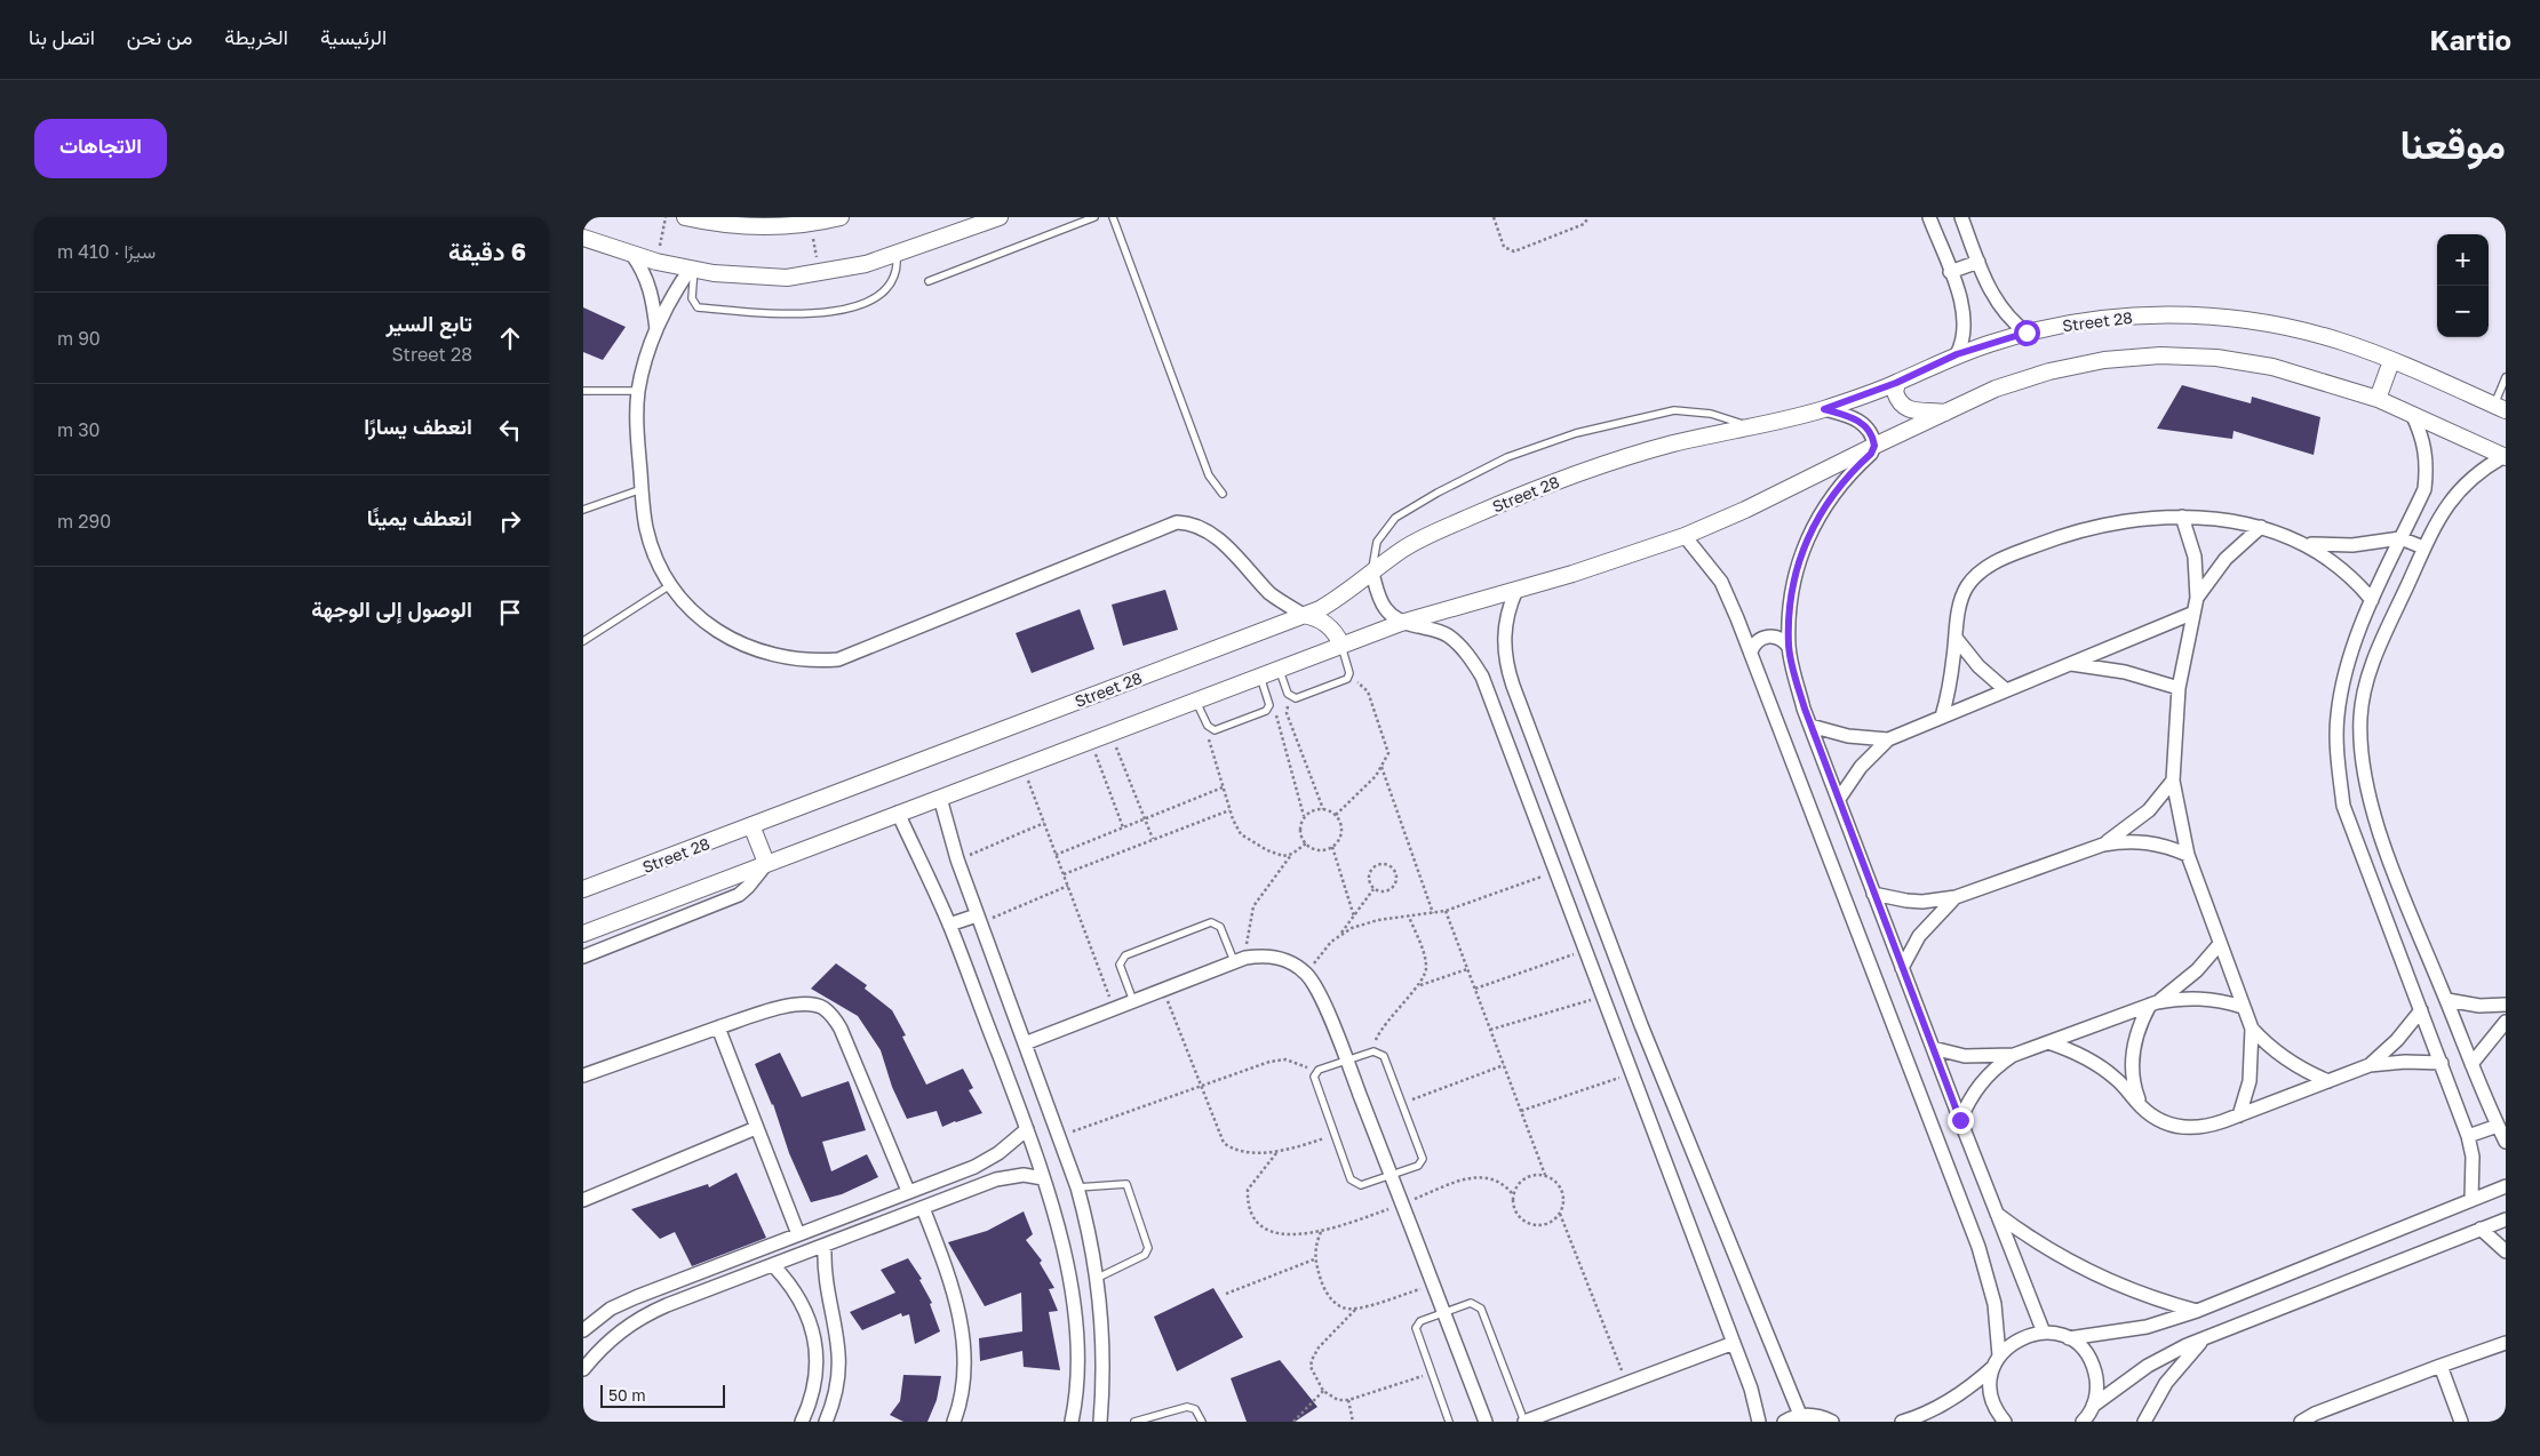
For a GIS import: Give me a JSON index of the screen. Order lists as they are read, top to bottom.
{
  "streets": {
    "street": ["Street 28"]
  },
  "scale_bar": "50 m",
  "page": {
    "header": "Kartio",
    "nav": [
      "الرئيسية",
      "الخريطة",
      "من نحن",
      "اتصل بنا"
    ],
    "title": "موقعنا",
    "buttons": "الاتجاهات",
    "heading": ["6 دقيقة", "سيرًا · 410 m"],
    "map_buttons": ["+", "−"],
    "list": [
      ["تابع السير", "Street 28", "90 m"],
      ["انعطف يسارًا", "30 m"],
      ["انعطف يمينًا", "290 m"],
      "الوصول إلى الوجهة"
    ],
    "scale": "50 m"
  }
}
